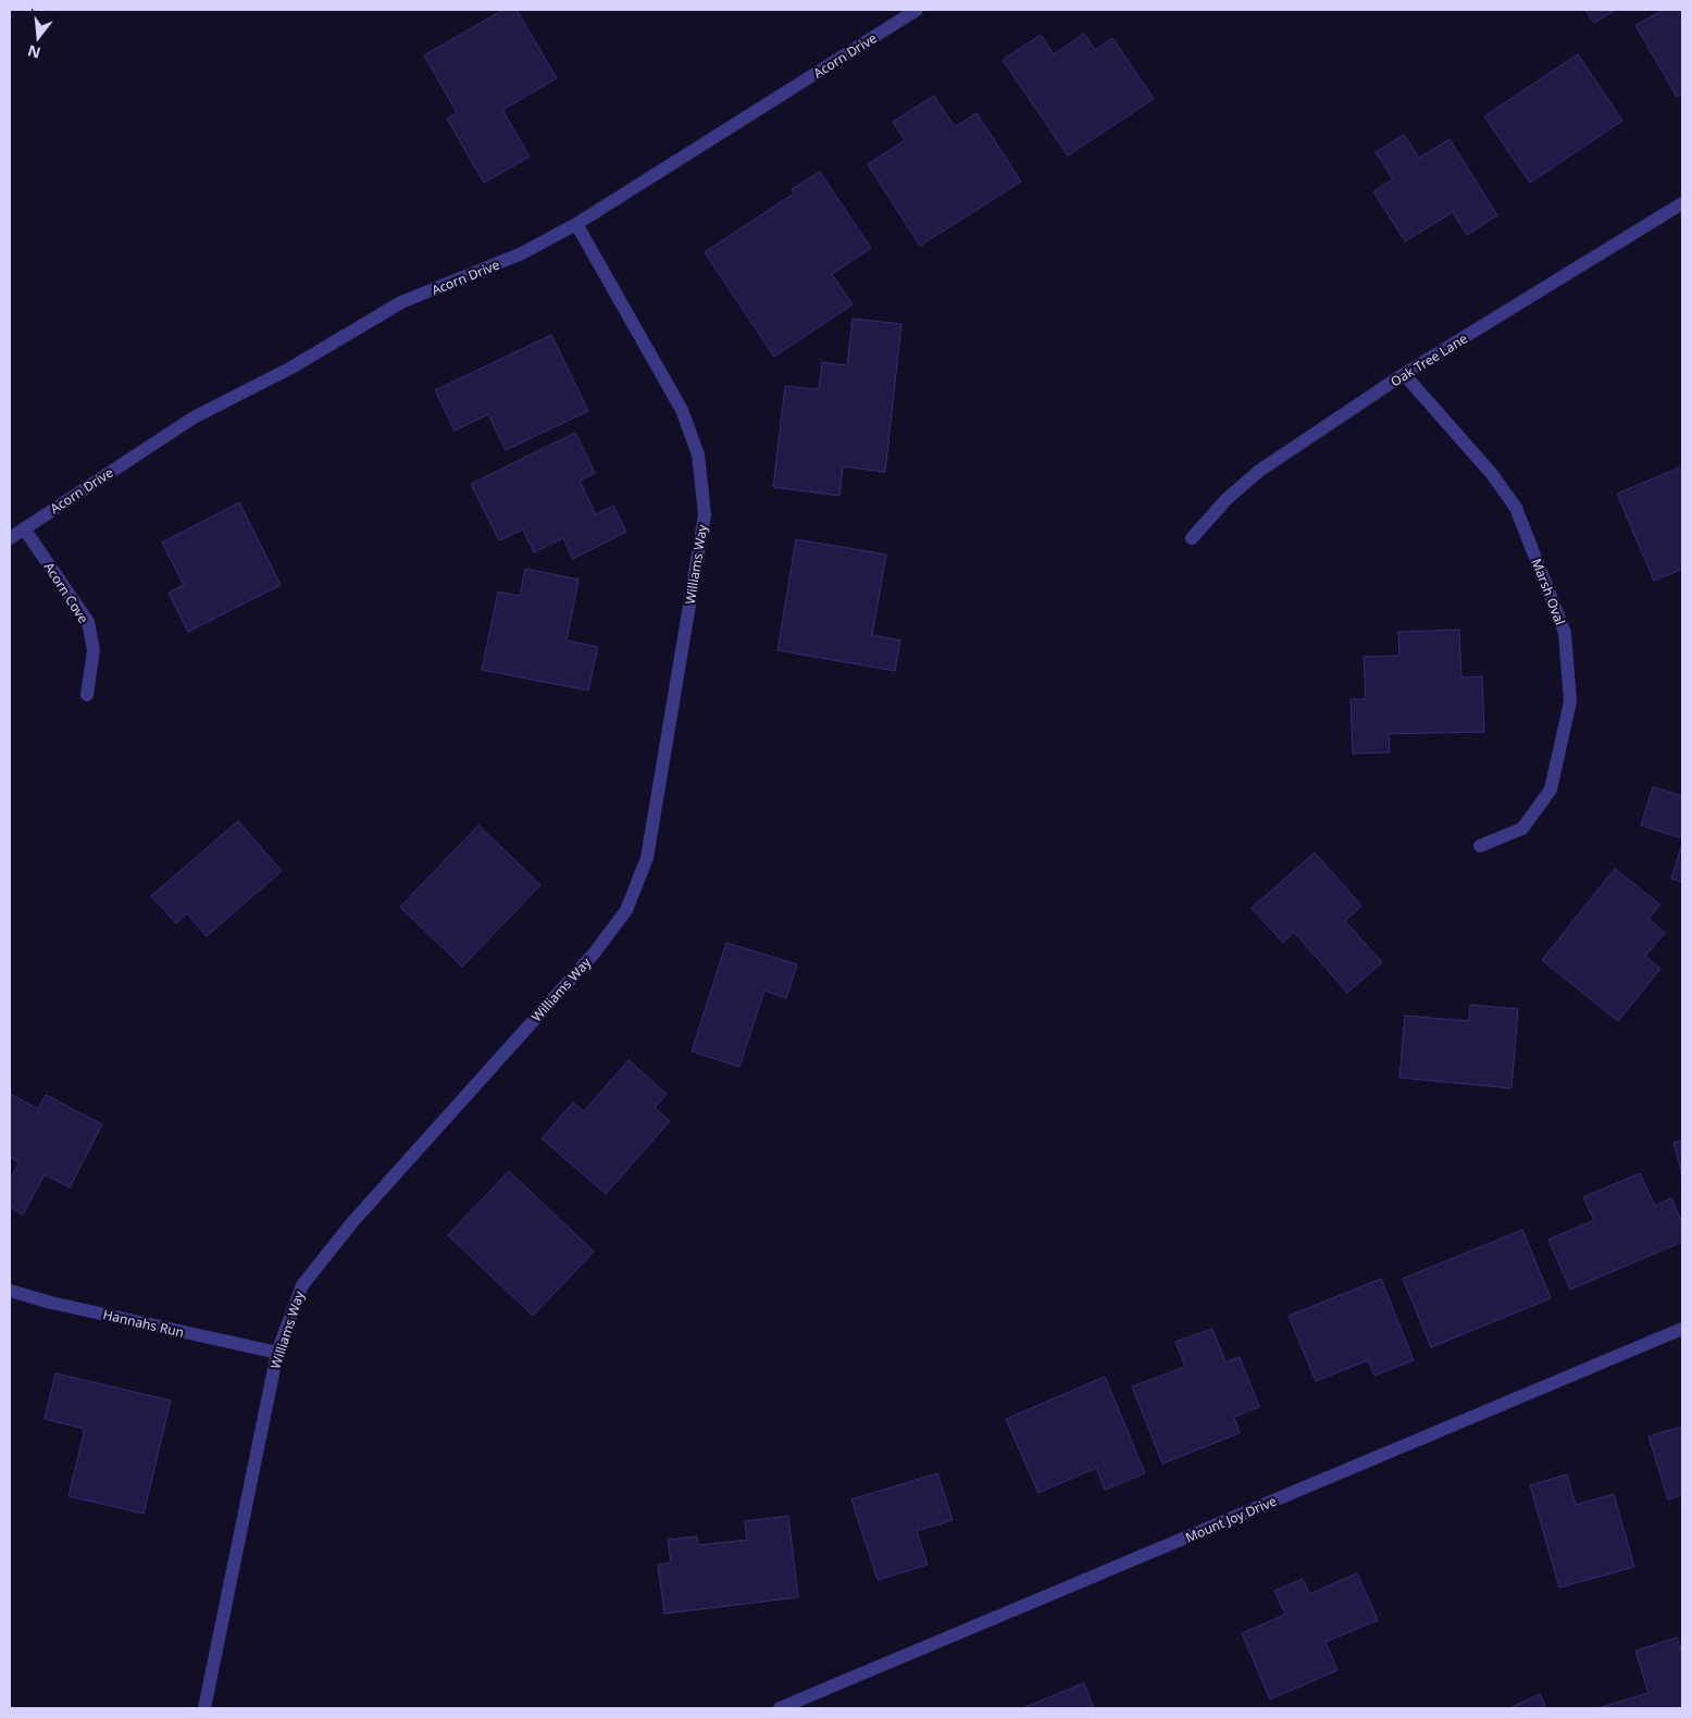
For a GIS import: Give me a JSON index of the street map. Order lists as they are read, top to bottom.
{
  "streets": {
    "street": [
      "Acorn Drive",
      "Oak Tree Lane",
      "Williams Way",
      "Marsh Oval",
      "Acorn Cove",
      "Hannahs Run",
      "Mount Joy Drive"
    ]
  },
  "crossings": [
    ["Acorn Drive", "Williams Way"],
    ["Acorn Drive", "Acorn Cove"],
    ["Oak Tree Lane", "Marsh Oval"],
    ["Williams Way", "Hannahs Run"]
  ],
  "north": "bottom"
}
